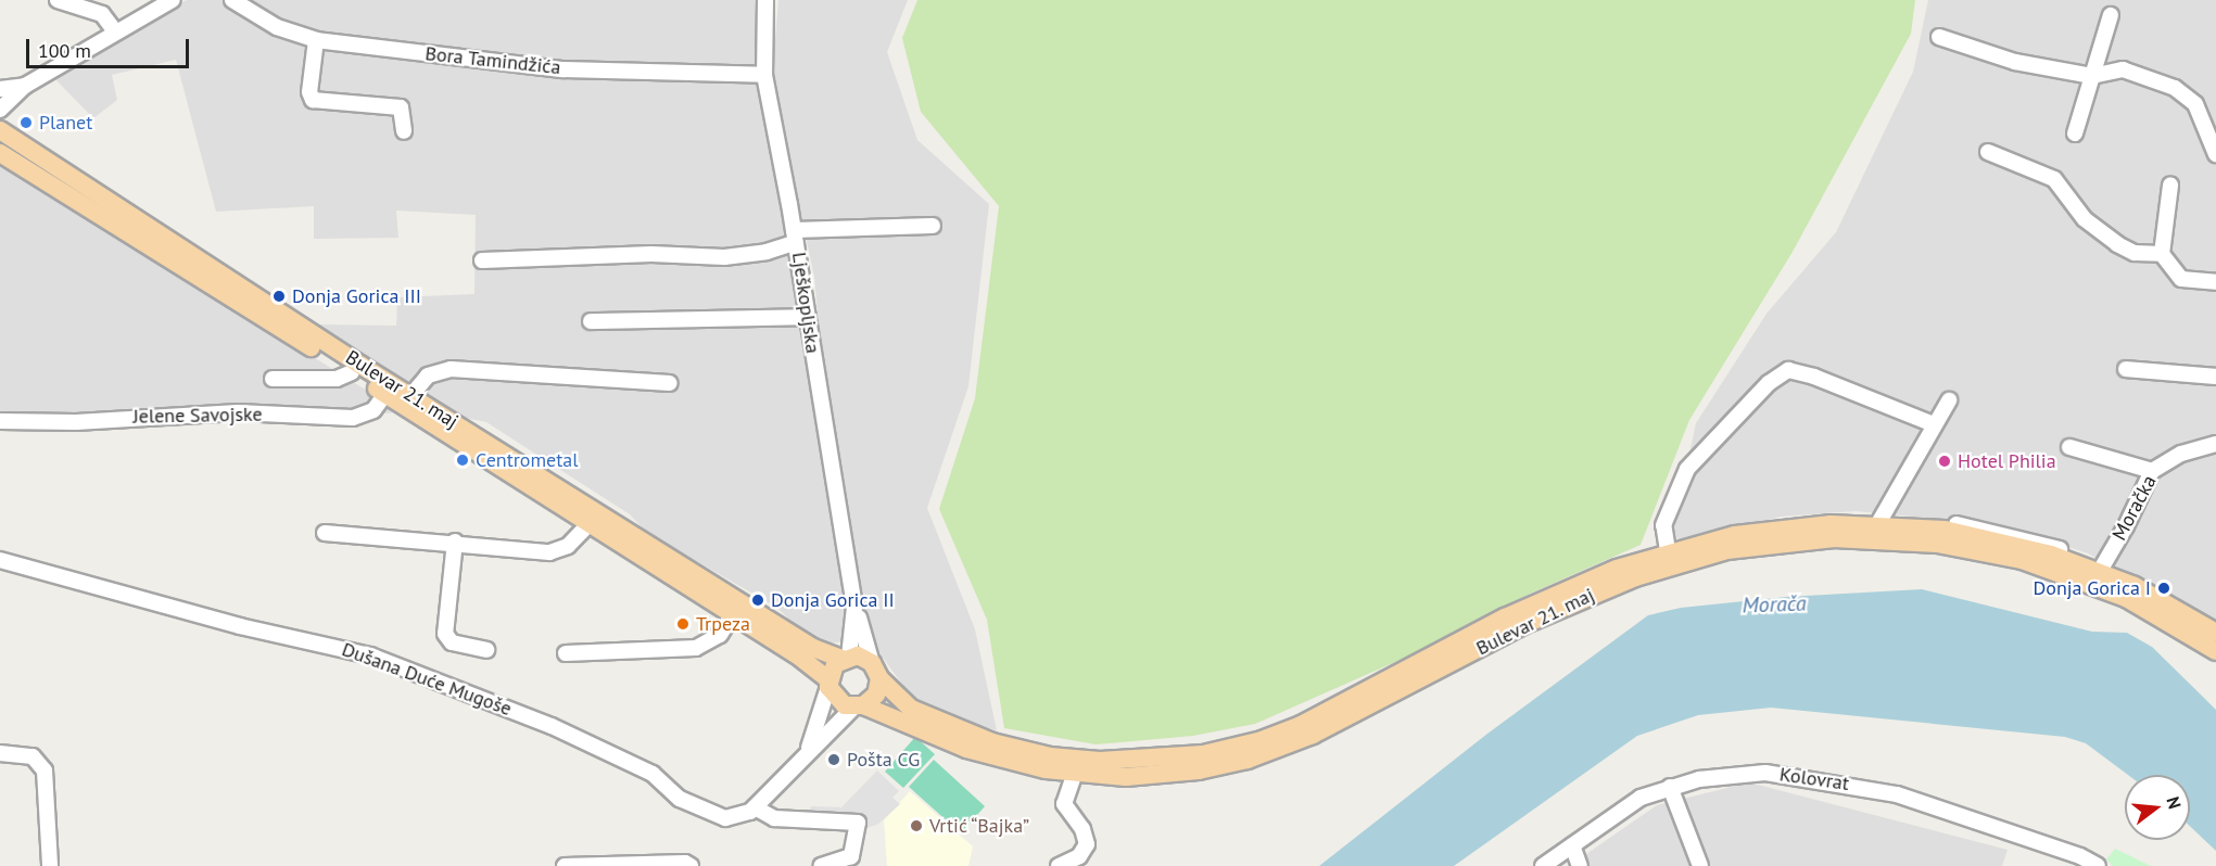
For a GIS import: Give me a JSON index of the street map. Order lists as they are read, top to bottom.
{
  "streets": {
    "main road": ["Bulevar 21. maj"],
    "street": [
      "Bora Tamindžića",
      "Lješkopljska",
      "Jelene Savojske",
      "Moračka",
      "Dušana Duće Mugoše",
      "Kolovrat"
    ]
  },
  "crossings": [
    ["Bora Tamindžića", "Lješkopljska"],
    ["Lješkopljska", "Bulevar 21. maj"],
    ["Bulevar 21. maj", "Jelene Savojske"],
    ["Bulevar 21. maj", "Moračka"]
  ],
  "water": ["Morača"],
  "places": [
    "Planet",
    "Donja Gorica III",
    "Centrometal",
    "Hotel Philia",
    "Donja Gorica I",
    "Donja Gorica II",
    "Trpeza",
    "Pošta CG",
    "Vrtić “Bajka”"
  ],
  "scale_bar": "100 m",
  "north": "right"
}
